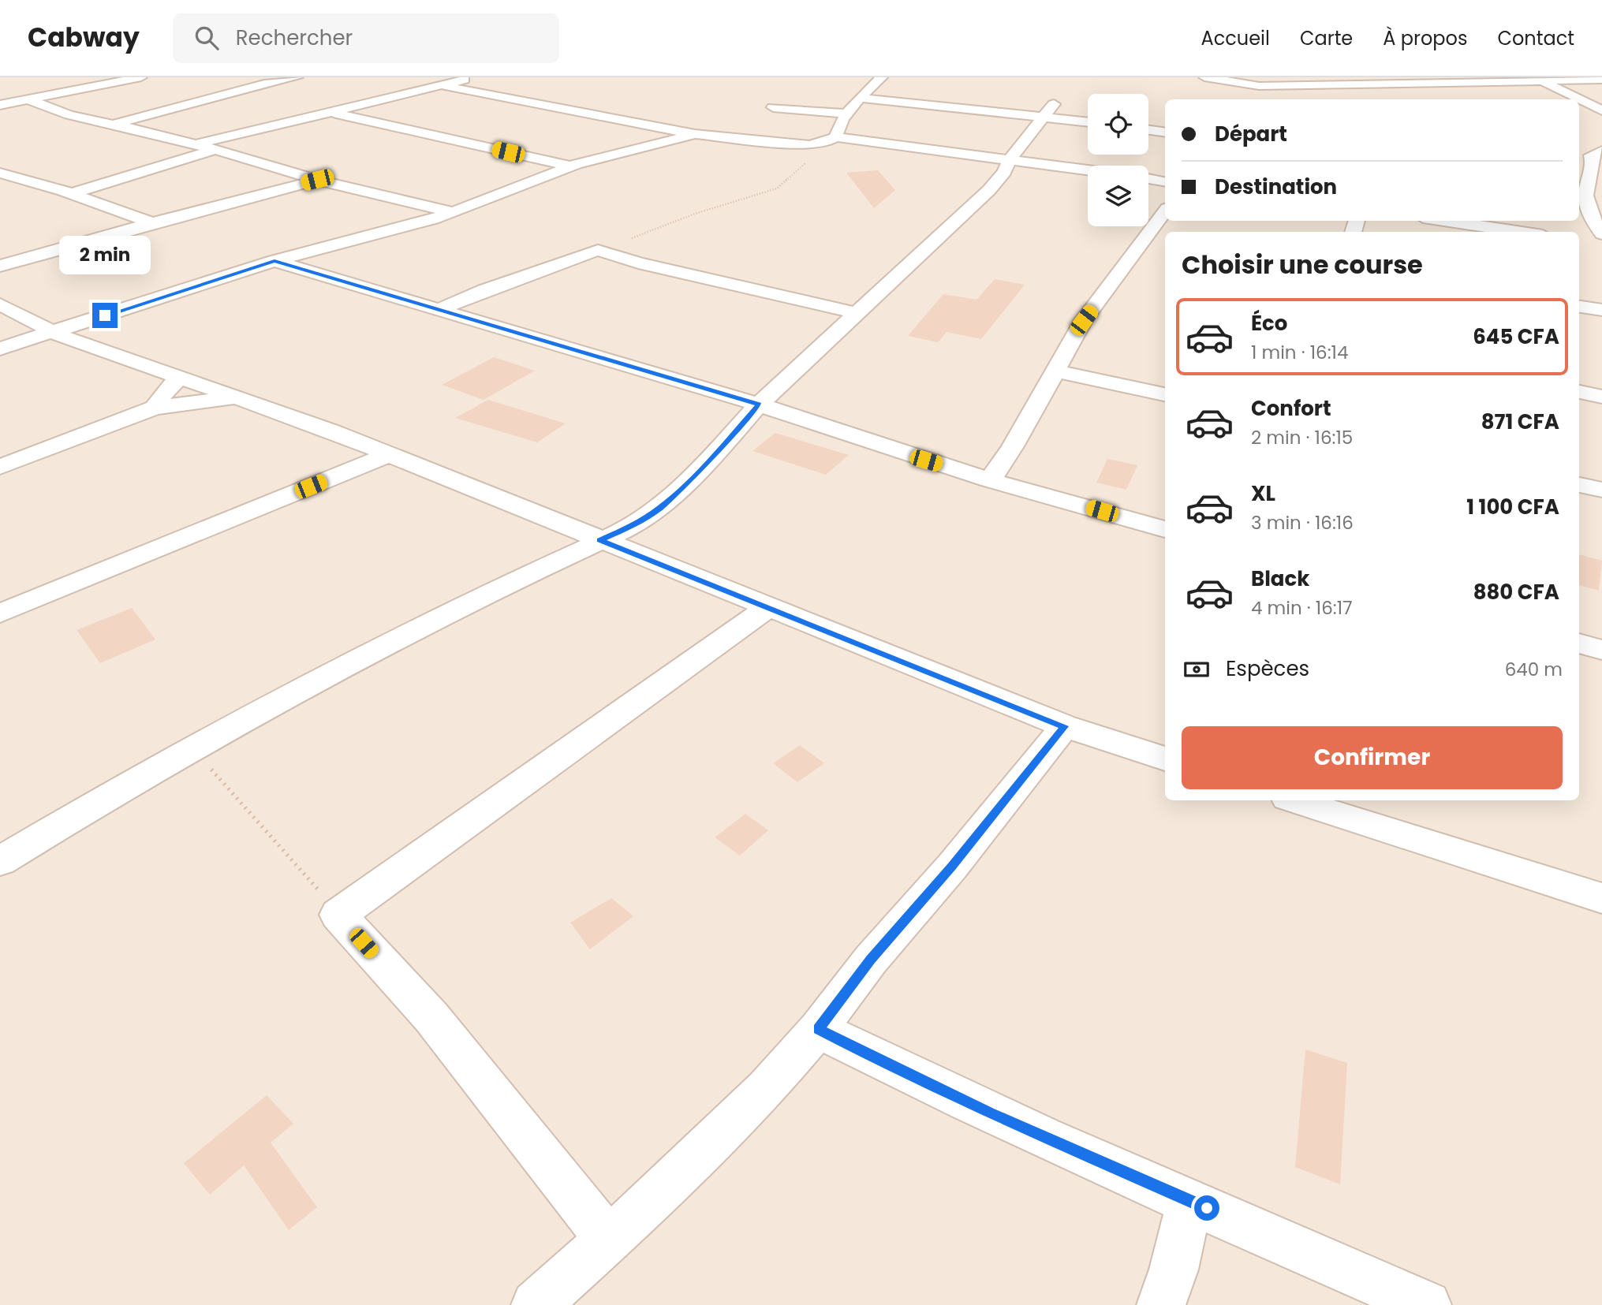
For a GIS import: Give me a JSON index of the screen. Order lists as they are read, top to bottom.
{
  "page": {
    "header": "Cabway",
    "search": "Rechercher",
    "nav": [
      "Accueil",
      "Carte",
      "À propos",
      "Contact"
    ],
    "banner": ["Départ", "Destination"],
    "heading": "Choisir une course",
    "bubble": "2 min",
    "list": [
      {
        "name": "Éco",
        "note": "1 min · 16:14",
        "value": "645 CFA"
      },
      {
        "name": "Confort",
        "note": "2 min · 16:15",
        "value": "871 CFA"
      },
      {
        "name": "XL",
        "note": "3 min · 16:16",
        "value": "1 100 CFA"
      },
      {
        "name": "Black",
        "note": "4 min · 16:17",
        "value": "880 CFA"
      }
    ],
    "pay": ["Espèces", "640 m"],
    "buttons": "Confirmer"
  }
}
